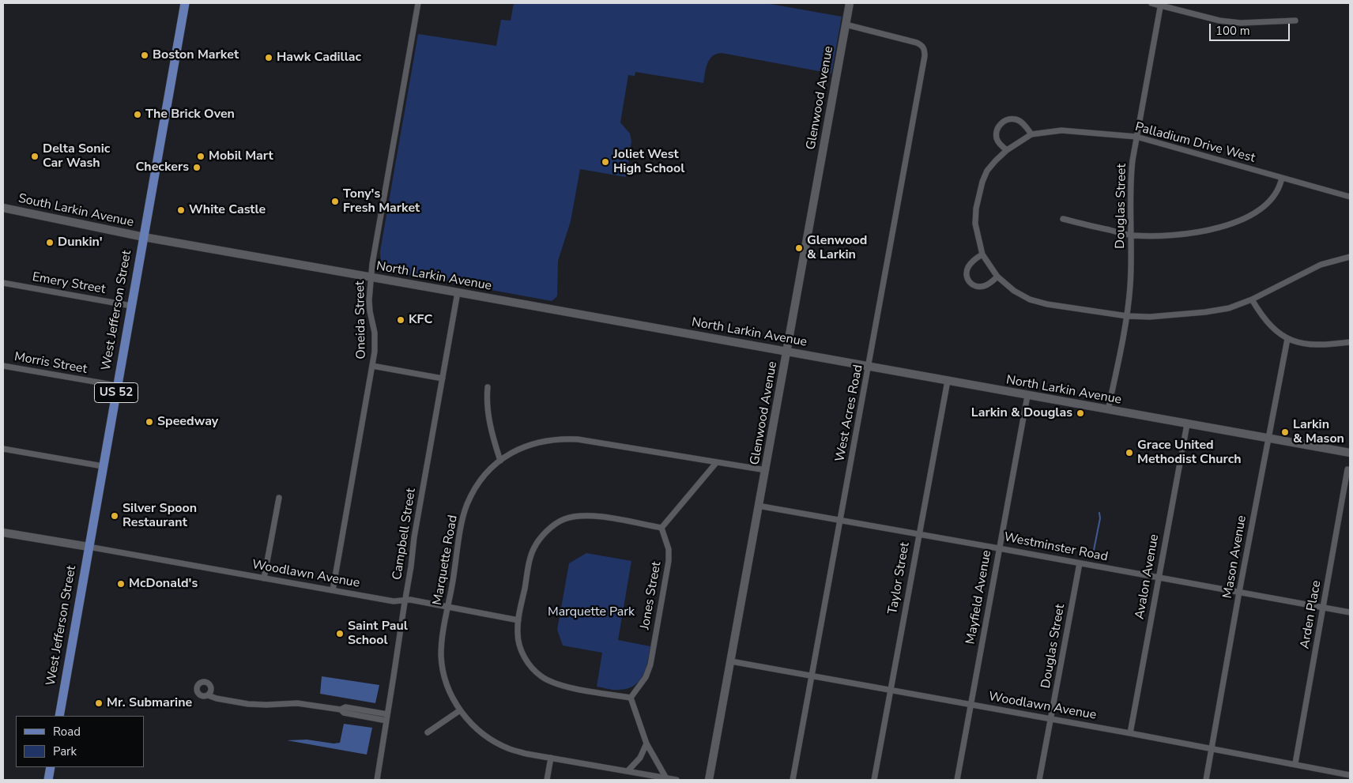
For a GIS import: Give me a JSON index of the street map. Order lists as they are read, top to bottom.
{
  "streets": {
    "main road": [
      "Glenwood Avenue",
      "South Larkin Avenue",
      "North Larkin Avenue",
      "West Jefferson Street",
      "US 52"
    ],
    "street": [
      "Palladium Drive West",
      "Douglas Street",
      "Emery Street",
      "Oneida Street",
      "Morris Street",
      "West Acres Road",
      "Campbell Street",
      "Westminster Road",
      "Mason Avenue",
      "Marquette Road",
      "Woodlawn Avenue",
      "Avalon Avenue",
      "Taylor Street",
      "Jones Street",
      "Mayfield Avenue",
      "Arden Place"
    ]
  },
  "crossings": [
    ["Glenwood Avenue", "North Larkin Avenue"],
    ["Glenwood Avenue", "West Acres Road"],
    ["Glenwood Avenue", "Westminster Road"],
    ["Glenwood Avenue", "Marquette Road"],
    ["Glenwood Avenue", "Woodlawn Avenue"],
    ["Palladium Drive West", "Douglas Street"],
    ["Douglas Street", "North Larkin Avenue"],
    ["Douglas Street", "Westminster Road"],
    ["Douglas Street", "Woodlawn Avenue"],
    ["South Larkin Avenue", "North Larkin Avenue"],
    ["South Larkin Avenue", "West Jefferson Street"],
    ["North Larkin Avenue", "West Jefferson Street"],
    ["North Larkin Avenue", "Oneida Street"],
    ["North Larkin Avenue", "West Acres Road"],
    ["North Larkin Avenue", "Campbell Street"],
    ["North Larkin Avenue", "Mason Avenue"],
    ["North Larkin Avenue", "Avalon Avenue"],
    ["North Larkin Avenue", "Taylor Street"],
    ["North Larkin Avenue", "Mayfield Avenue"],
    ["Emery Street", "West Jefferson Street"],
    ["West Jefferson Street", "Morris Street"],
    ["West Jefferson Street", "Woodlawn Avenue"],
    ["Oneida Street", "Woodlawn Avenue"],
    ["West Acres Road", "Westminster Road"],
    ["West Acres Road", "Woodlawn Avenue"],
    ["Campbell Street", "Woodlawn Avenue"],
    ["Westminster Road", "Mason Avenue"],
    ["Westminster Road", "Avalon Avenue"],
    ["Westminster Road", "Taylor Street"],
    ["Westminster Road", "Mayfield Avenue"],
    ["Westminster Road", "Arden Place"],
    ["Mason Avenue", "Woodlawn Avenue"],
    ["Marquette Road", "Woodlawn Avenue"],
    ["Woodlawn Avenue", "Avalon Avenue"],
    ["Woodlawn Avenue", "Taylor Street"],
    ["Woodlawn Avenue", "Mayfield Avenue"],
    ["Woodlawn Avenue", "Arden Place"]
  ],
  "parks": ["Marquette Park"],
  "places": [
    "Boston Market",
    "Hawk Cadillac",
    "The Brick Oven",
    "Delta Sonic Car Wash",
    "Mobil Mart",
    "Joliet West High School",
    "Checkers",
    "Tony's Fresh Market",
    "White Castle",
    "Dunkin'",
    "Glenwood & Larkin",
    "KFC",
    "Larkin & Douglas",
    "Speedway",
    "Larkin & Mason",
    "Grace United Methodist Church",
    "Silver Spoon Restaurant",
    "McDonald's",
    "Saint Paul School",
    "Mr. Submarine"
  ],
  "legend": ["Road", "Park"],
  "scale_bar": "100 m"
}
